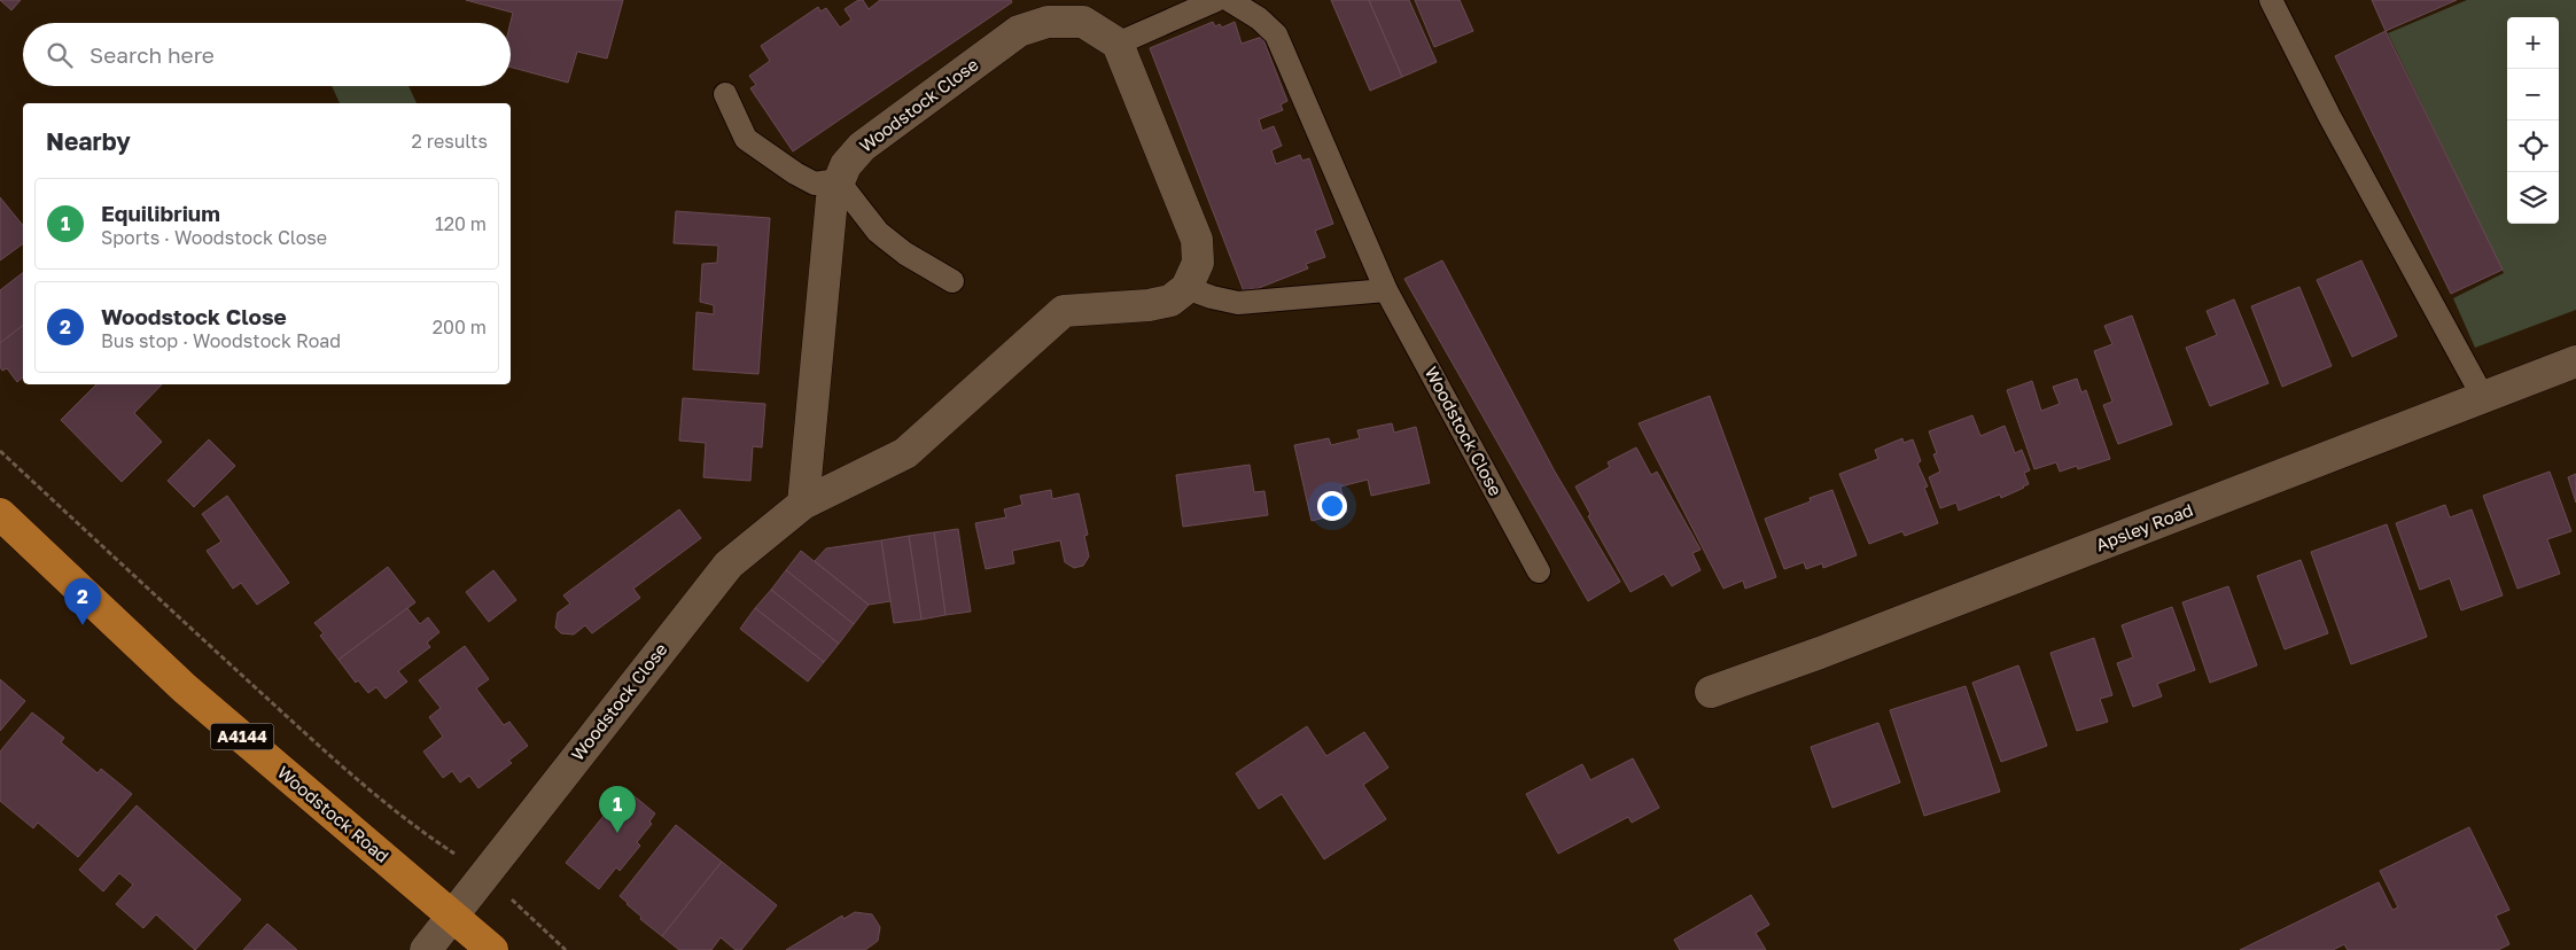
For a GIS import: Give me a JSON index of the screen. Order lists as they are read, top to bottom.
{
  "streets": {
    "main road": ["A4144", "Woodstock Road"],
    "street": ["Woodstock Close", "Apsley Road"]
  },
  "crossings": [
    ["Woodstock Close", "Woodstock Road"]
  ],
  "page": {
    "map_buttons": ["+", "−"],
    "search": "Search here",
    "heading": ["Nearby", "2 results"],
    "list": [
      {
        "mark": "1",
        "name": "Equilibrium",
        "note": "Sports · Woodstock Close",
        "value": "120 m"
      },
      {
        "mark": "2",
        "name": "Woodstock Close",
        "note": "Bus stop · Woodstock Road",
        "value": "200 m"
      }
    ],
    "pins": ["2", "1"]
  }
}
